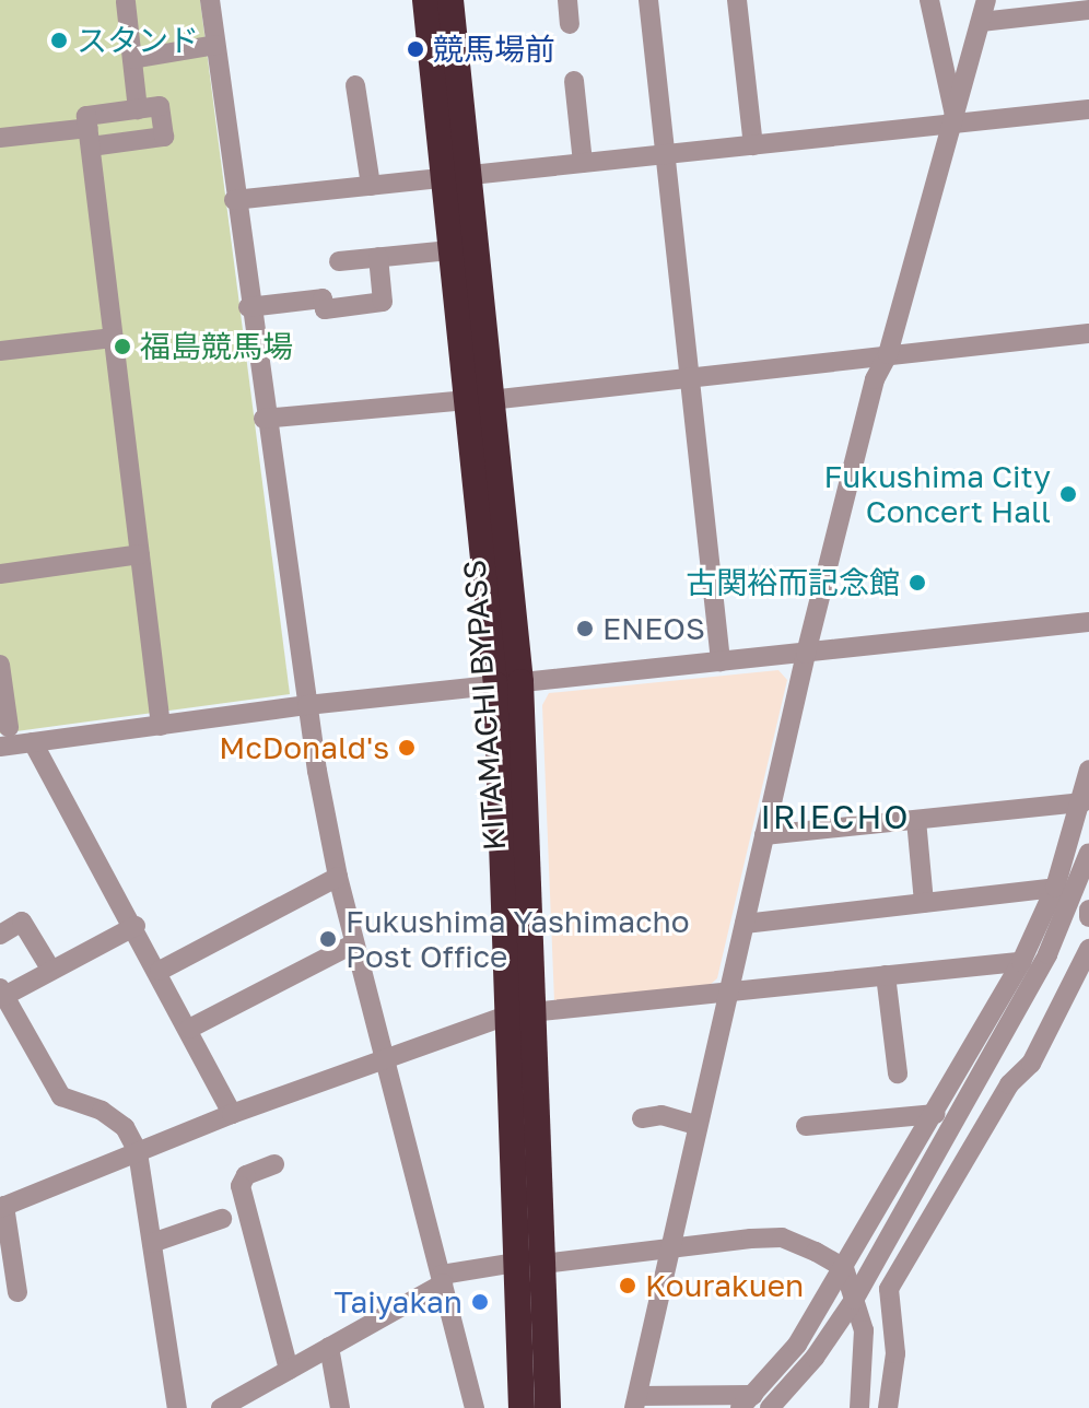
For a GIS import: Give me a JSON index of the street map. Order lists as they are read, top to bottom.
{
  "streets": {
    "highway": ["KITAMACHI BYPASS"]
  },
  "districts": ["IRIECHO"],
  "places": [
    "スタンド",
    "競馬場前",
    "福島競馬場",
    "Fukushima City Concert Hall",
    "古関裕而記念館",
    "ENEOS",
    "McDonald's",
    "Fukushima Yashimacho Post Office",
    "Kourakuen",
    "Taiyakan"
  ]
}
